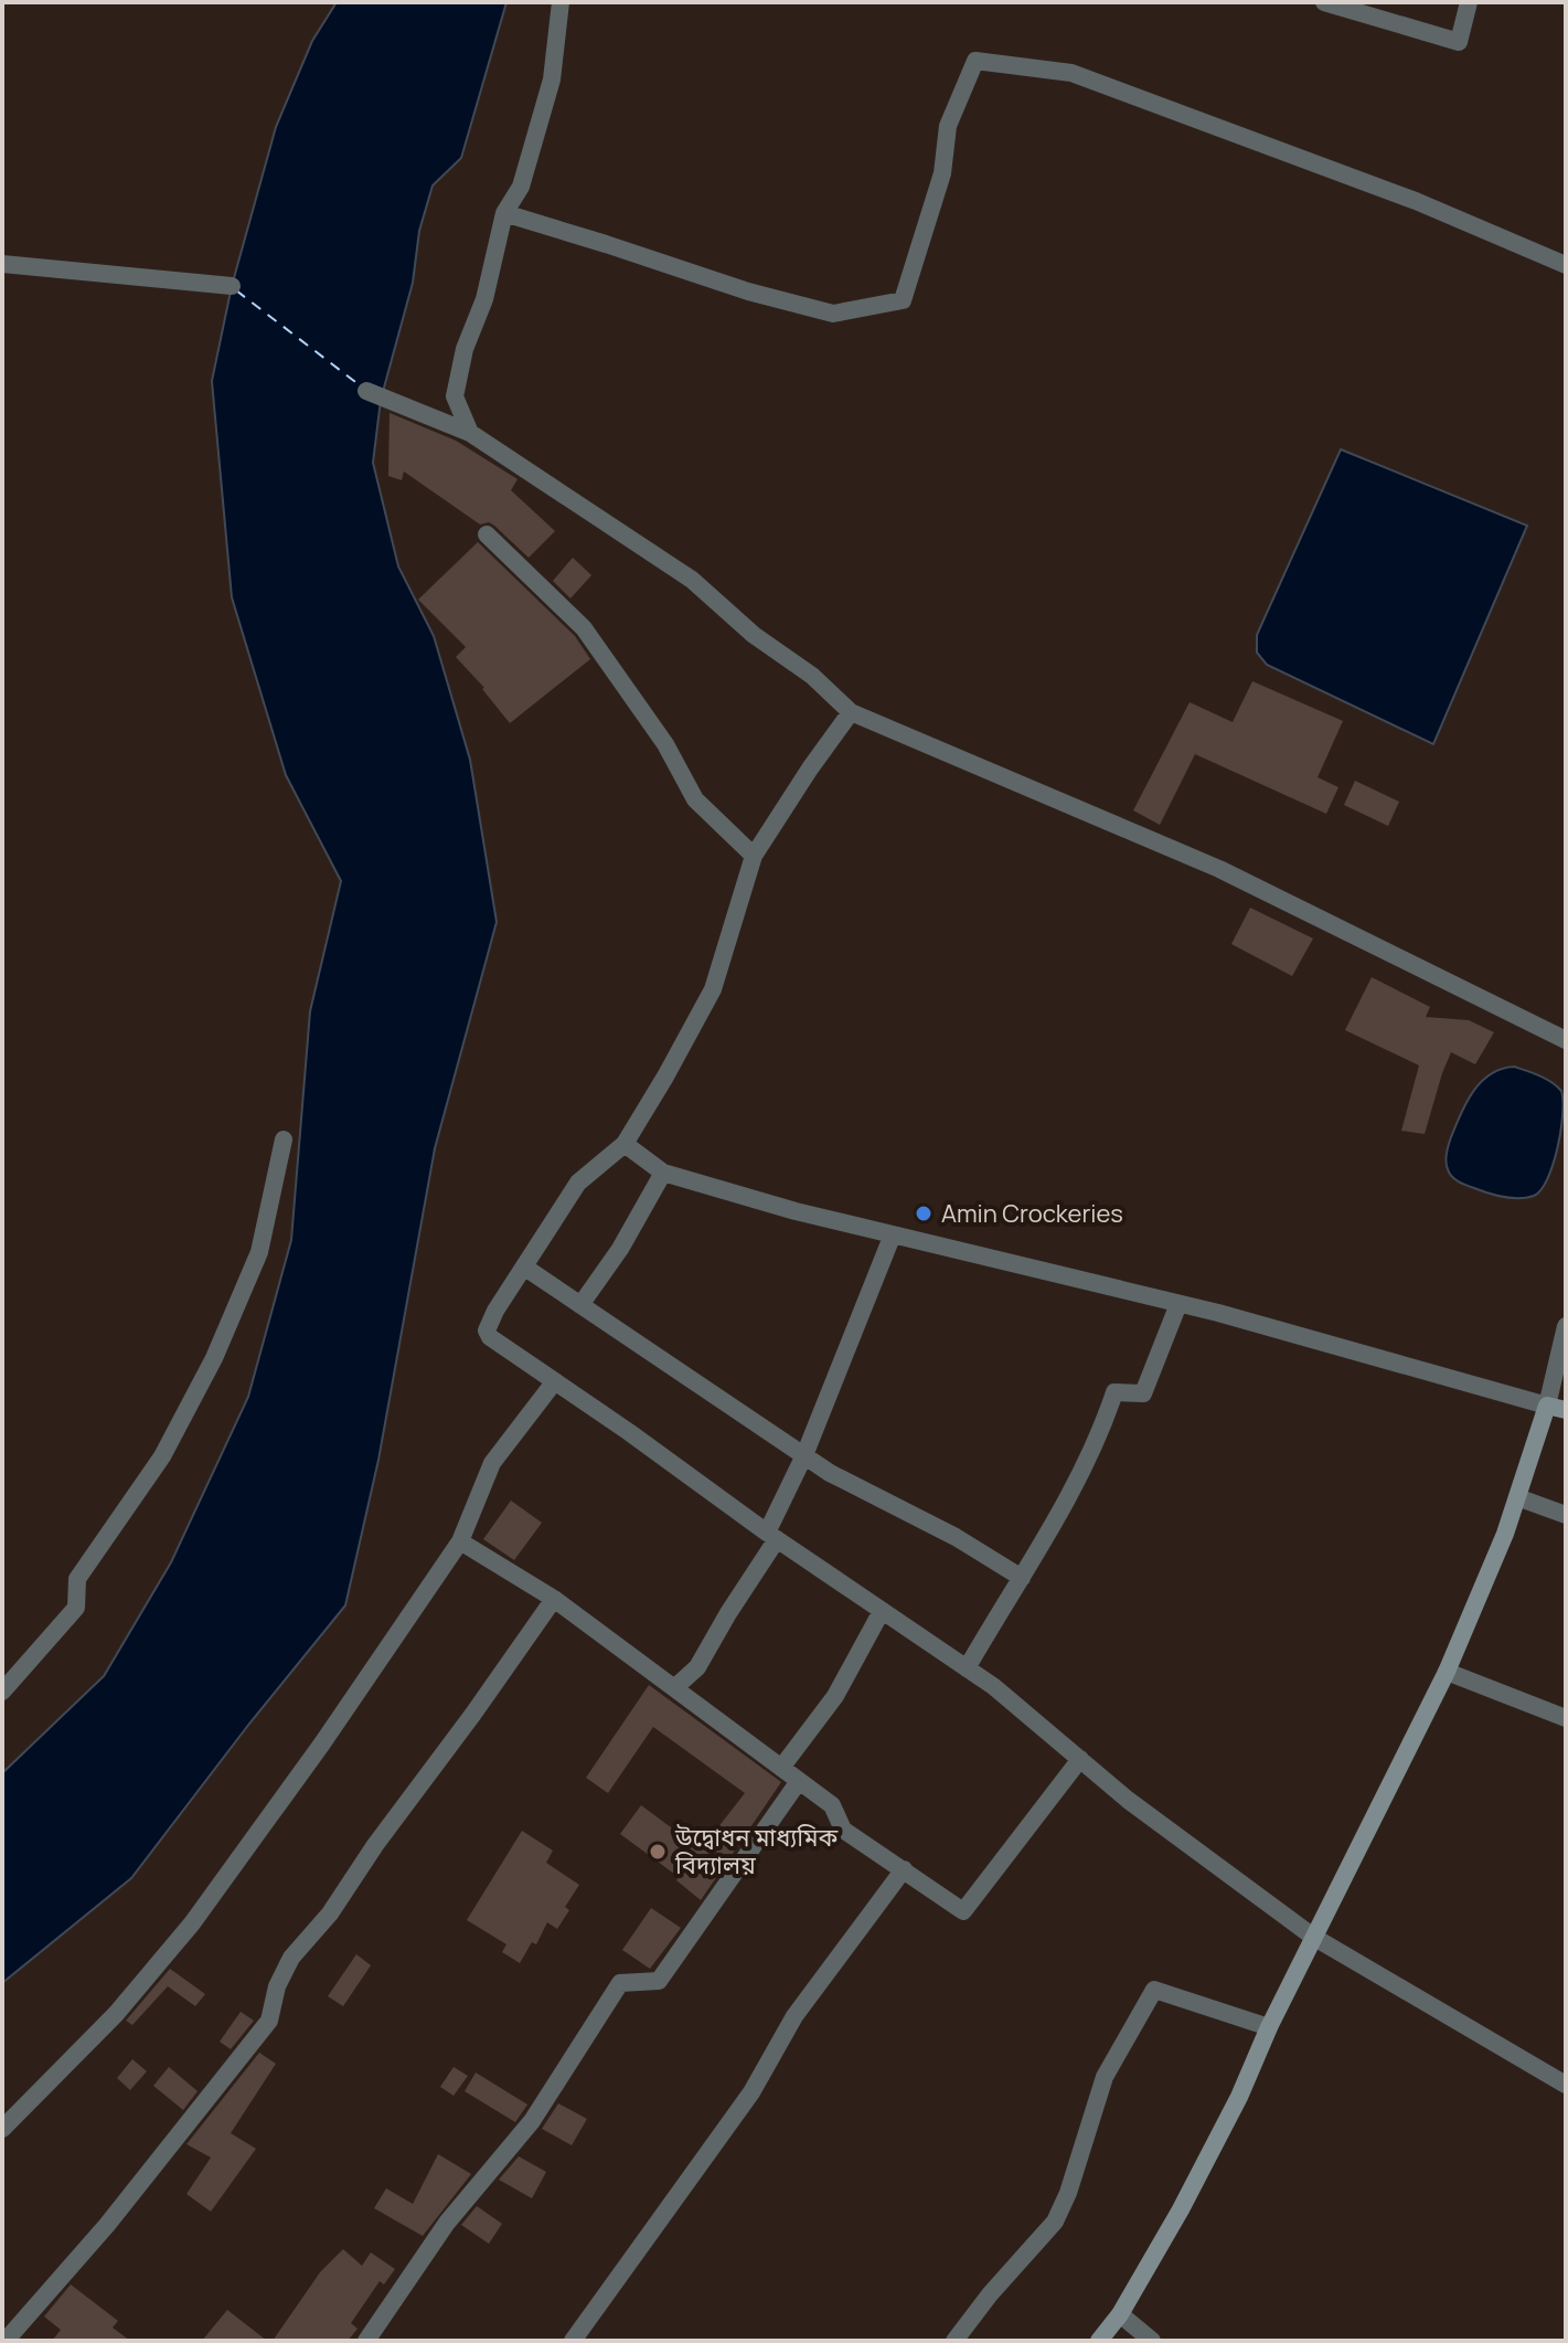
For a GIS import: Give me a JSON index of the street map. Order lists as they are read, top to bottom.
{
  "places": ["Amin Crockeries", "উদ্বোধন মাধ্যমিক বিদ্যালয়"]
}
